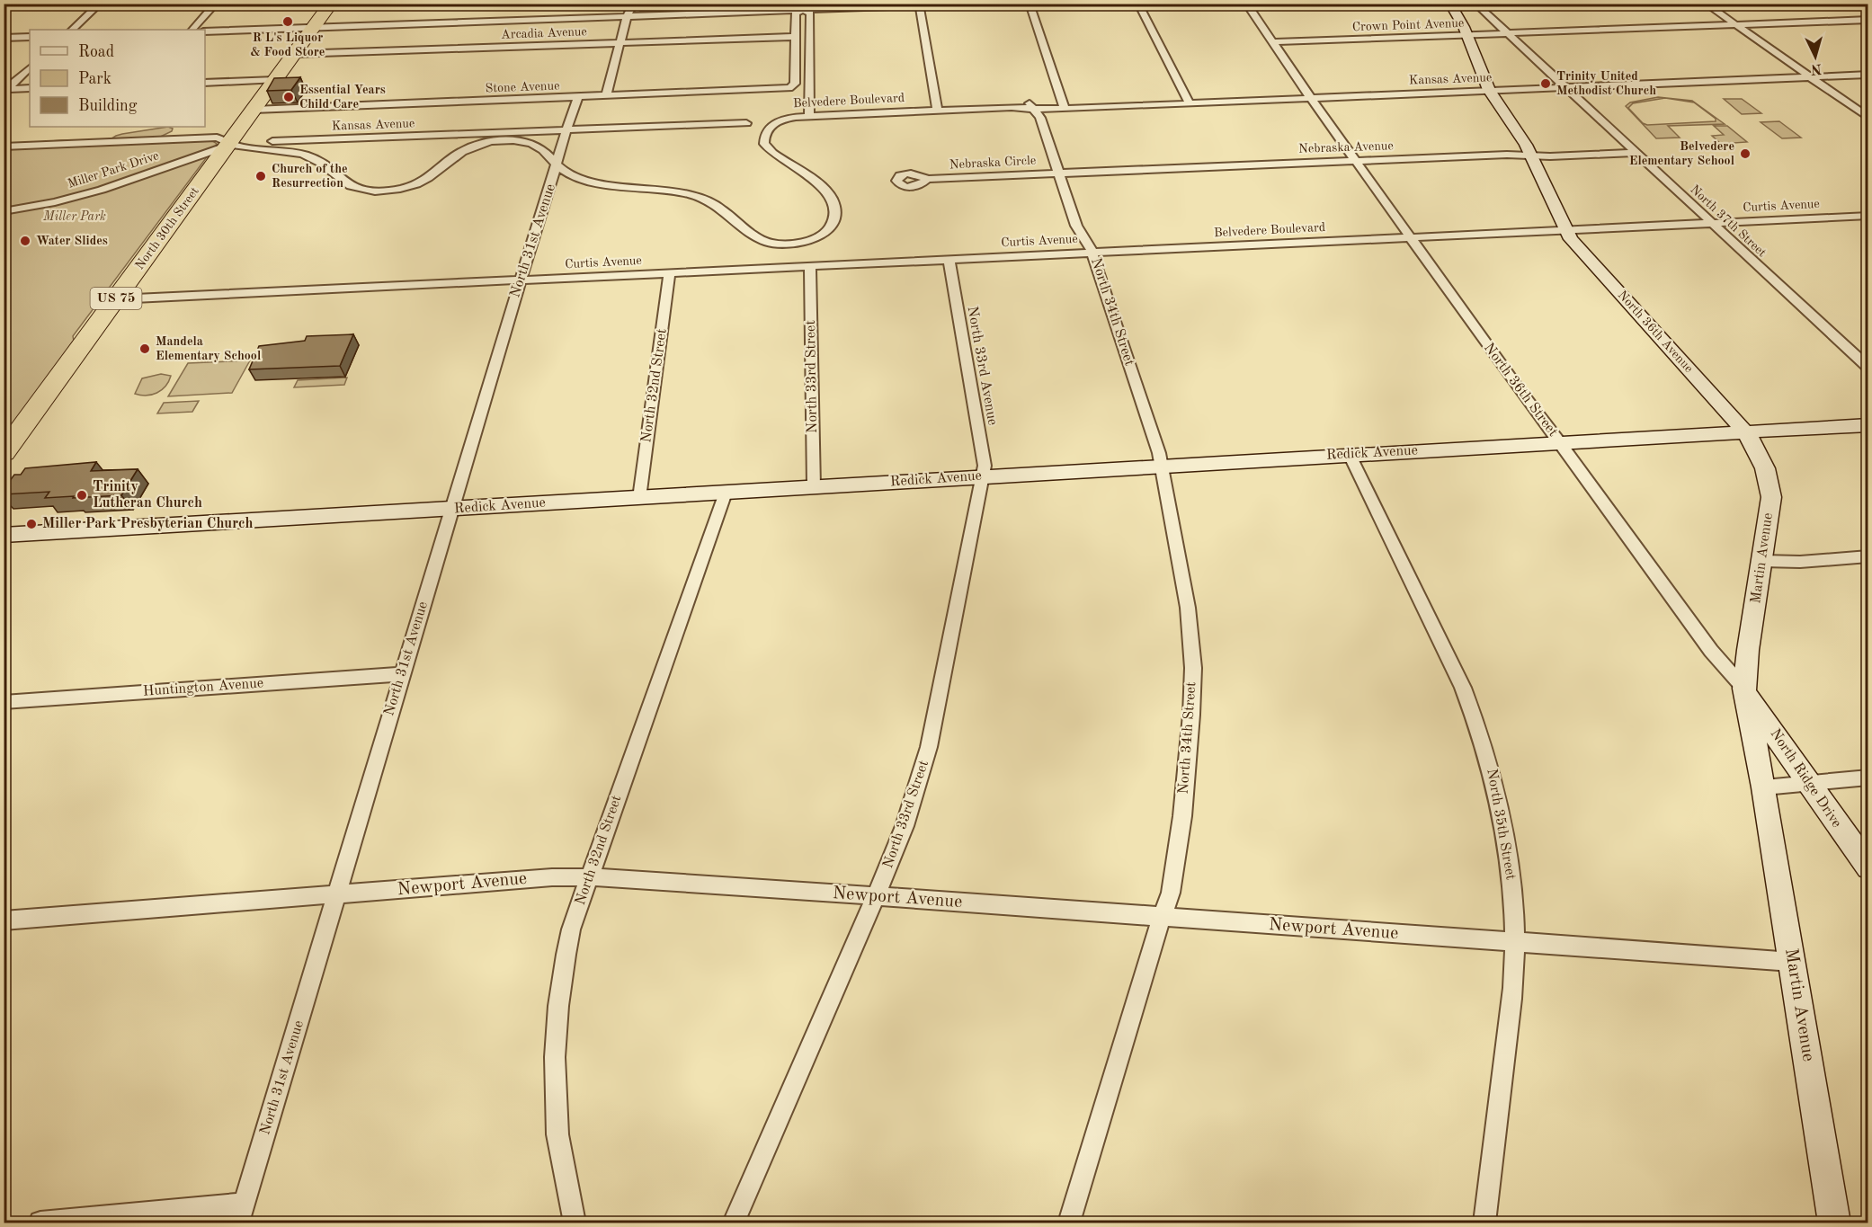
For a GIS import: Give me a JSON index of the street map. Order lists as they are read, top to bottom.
{
  "streets": {
    "highway": ["North 30th Street", "US 75"],
    "street": [
      "Crown Point Avenue",
      "Arcadia Avenue",
      "Kansas Avenue",
      "Stone Avenue",
      "Belvedere Boulevard",
      "Nebraska Avenue",
      "Nebraska Circle",
      "Miller Park Drive",
      "Curtis Avenue",
      "North 37th Street",
      "North 31st Avenue",
      "North 34th Street",
      "North 36th Avenue",
      "North 33rd Avenue",
      "North 33rd Street",
      "North 32nd Street",
      "North 36th Street",
      "Redick Avenue",
      "Martin Avenue",
      "Huntington Avenue",
      "North Ridge Drive",
      "North 35th Street",
      "Newport Avenue"
    ]
  },
  "crossings": [
    ["Crown Point Avenue", "North 37th Street"],
    ["Crown Point Avenue", "North 36th Avenue"],
    ["Crown Point Avenue", "North 36th Street"],
    ["Arcadia Avenue", "Stone Avenue"],
    ["Arcadia Avenue", "North 30th Street"],
    ["Kansas Avenue", "Belvedere Boulevard"],
    ["Kansas Avenue", "Miller Park Drive"],
    ["Kansas Avenue", "North 37th Street"],
    ["Kansas Avenue", "North 30th Street"],
    ["Kansas Avenue", "North 31st Avenue"],
    ["Kansas Avenue", "North 36th Avenue"],
    ["Kansas Avenue", "North 36th Street"],
    ["Stone Avenue", "North 30th Street"],
    ["Stone Avenue", "North 31st Avenue"],
    ["Belvedere Boulevard", "Curtis Avenue"],
    ["Belvedere Boulevard", "North 34th Street"],
    ["Belvedere Boulevard", "North 36th Avenue"],
    ["Belvedere Boulevard", "North 36th Street"],
    ["Nebraska Avenue", "Nebraska Circle"],
    ["Nebraska Avenue", "North 37th Street"],
    ["Nebraska Avenue", "North 36th Avenue"],
    ["Nebraska Avenue", "North 36th Street"],
    ["Miller Park Drive", "North 30th Street"],
    ["Curtis Avenue", "North 37th Street"],
    ["Curtis Avenue", "North 30th Street"],
    ["Curtis Avenue", "North 31st Avenue"],
    ["Curtis Avenue", "North 34th Street"],
    ["Curtis Avenue", "North 36th Avenue"],
    ["Curtis Avenue", "North 33rd Avenue"],
    ["Curtis Avenue", "North 33rd Street"],
    ["Curtis Avenue", "North 32nd Street"],
    ["North 31st Avenue", "Redick Avenue"],
    ["North 31st Avenue", "Huntington Avenue"],
    ["North 31st Avenue", "Newport Avenue"],
    ["North 34th Street", "Redick Avenue"],
    ["North 34th Street", "Newport Avenue"],
    ["North 36th Avenue", "Redick Avenue"],
    ["North 36th Avenue", "Martin Avenue"],
    ["North 33rd Avenue", "North 33rd Street"],
    ["North 33rd Avenue", "Redick Avenue"],
    ["North 33rd Street", "Redick Avenue"],
    ["North 33rd Street", "Newport Avenue"],
    ["North 32nd Street", "Redick Avenue"],
    ["North 32nd Street", "Newport Avenue"],
    ["North 36th Street", "Redick Avenue"],
    ["North 36th Street", "Martin Avenue"],
    ["North 36th Street", "North Ridge Drive"],
    ["Redick Avenue", "Martin Avenue"],
    ["Redick Avenue", "North 35th Street"],
    ["Martin Avenue", "North Ridge Drive"],
    ["Martin Avenue", "Newport Avenue"],
    ["North 35th Street", "Newport Avenue"]
  ],
  "parks": ["Miller Park"],
  "places": [
    "R L's Liquor & Food Store",
    "Trinity United Methodist Church",
    "Essential Years Child Care",
    "Belvedere Elementary School",
    "Church of the Resurrection",
    "Water Slides",
    "Mandela Elementary School",
    "Trinity Lutheran Church",
    "Miller Park Presbyterian Church"
  ],
  "legend": ["Road", "Park", "Building"],
  "north": "bottom"
}
